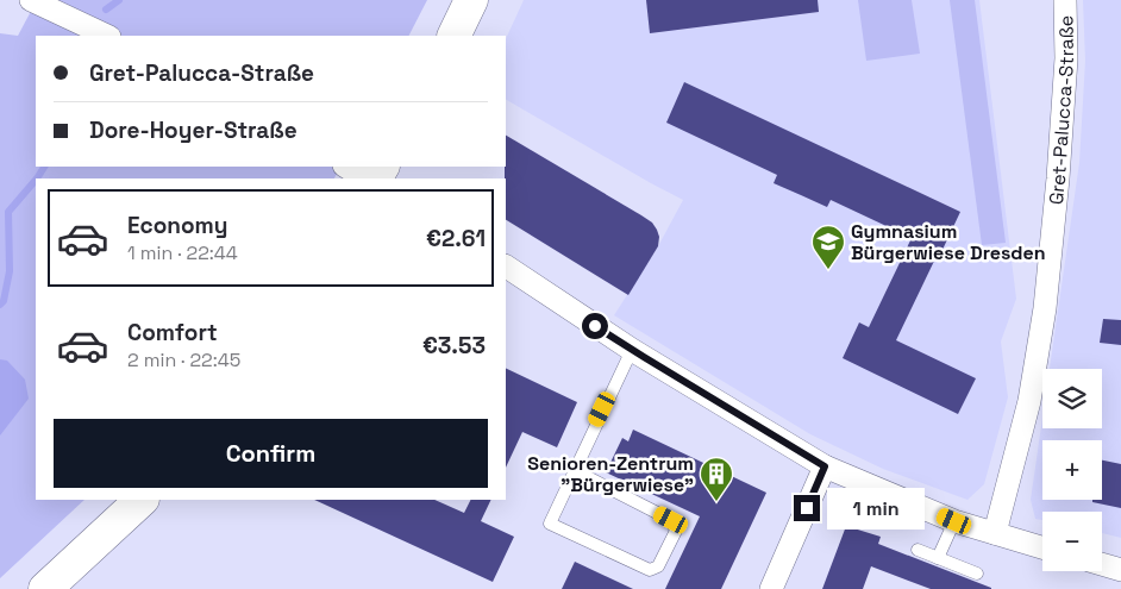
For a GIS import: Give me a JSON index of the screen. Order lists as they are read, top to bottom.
{
  "streets": {
    "street": ["Gret-Palucca-Straße"]
  },
  "places": {
    "school or university": ["Gymnasium Bürgerwiese Dresden"],
    "building": ["Senioren-Zentrum \"Bürgerwiese\""]
  },
  "page": {
    "banner": ["Gret-Palucca-Straße", "Dore-Hoyer-Straße"],
    "list": [
      {
        "name": "Economy",
        "note": "1 min · 22:44",
        "value": "€2.61"
      },
      {
        "name": "Comfort",
        "note": "2 min · 22:45",
        "value": "€3.53"
      }
    ],
    "map_buttons": ["+", "−"],
    "buttons": "Confirm",
    "bubble": "1 min"
  }
}
